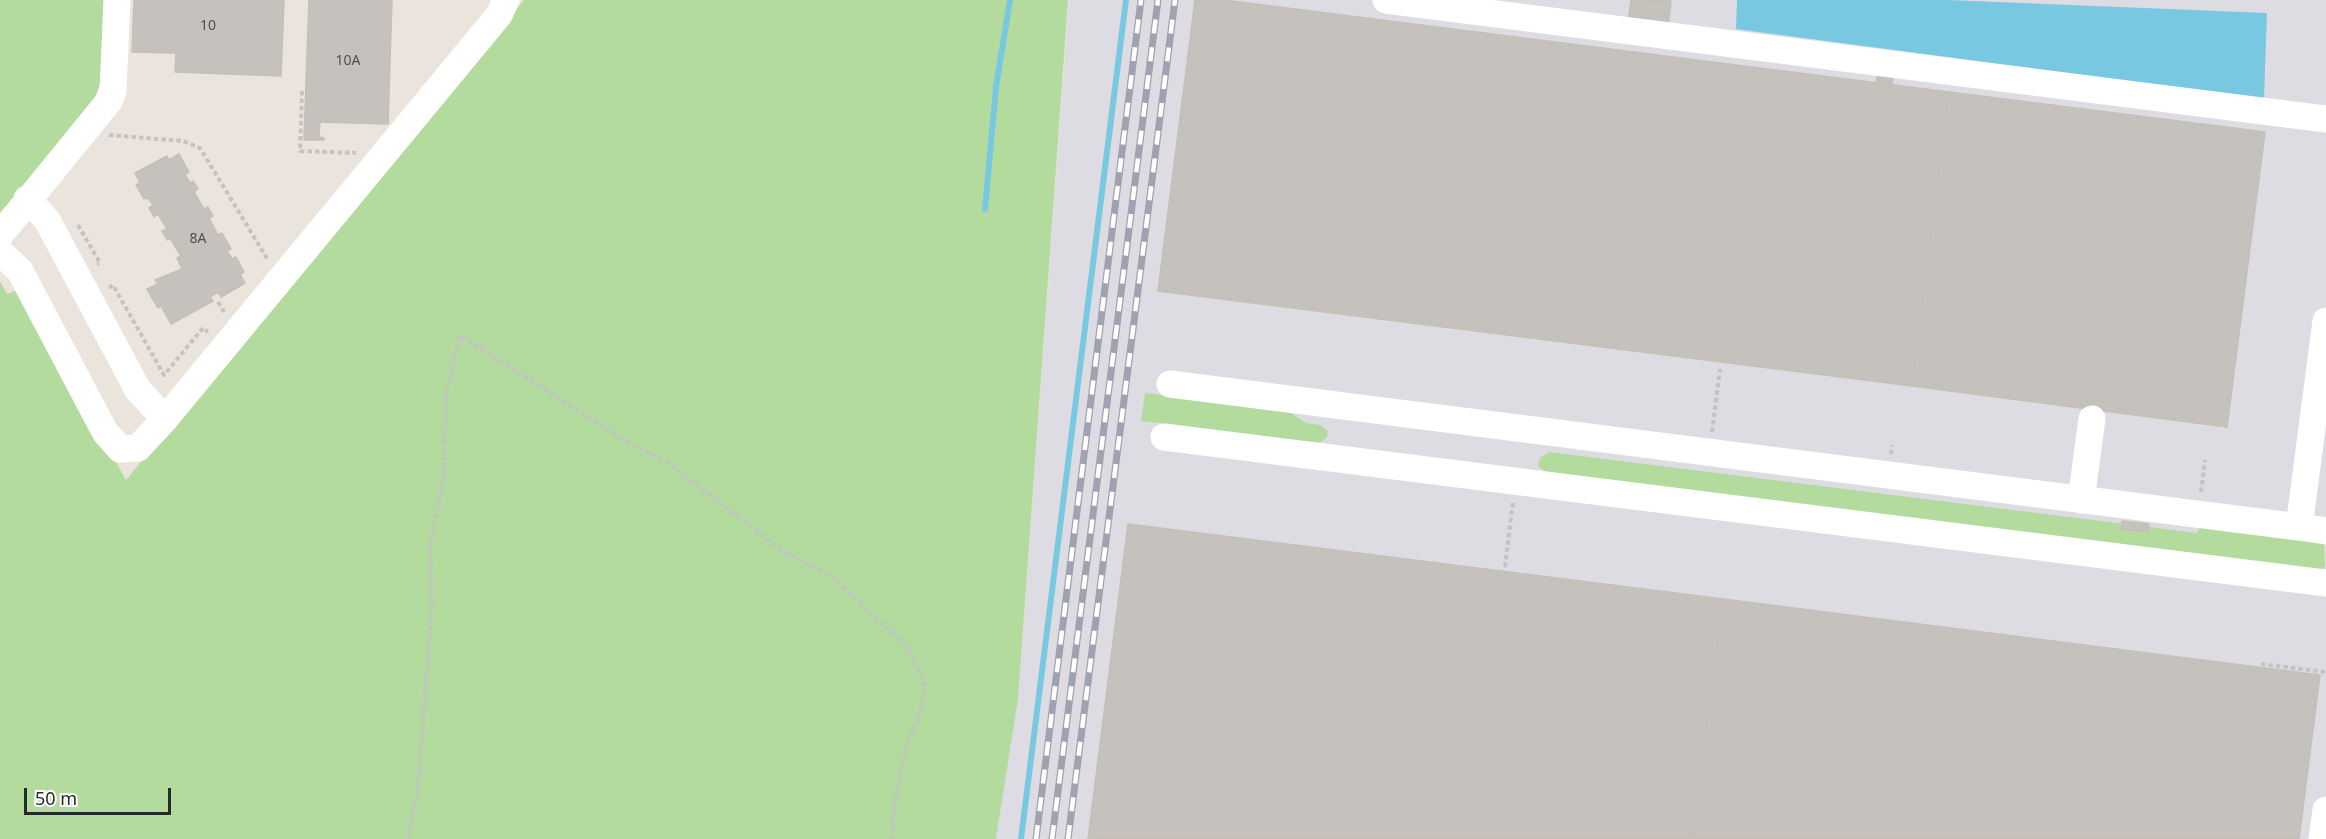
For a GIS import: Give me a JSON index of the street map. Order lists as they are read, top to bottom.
{
  "house_numbers": ["10", "10A", "8A"],
  "scale_bar": "50 m"
}
